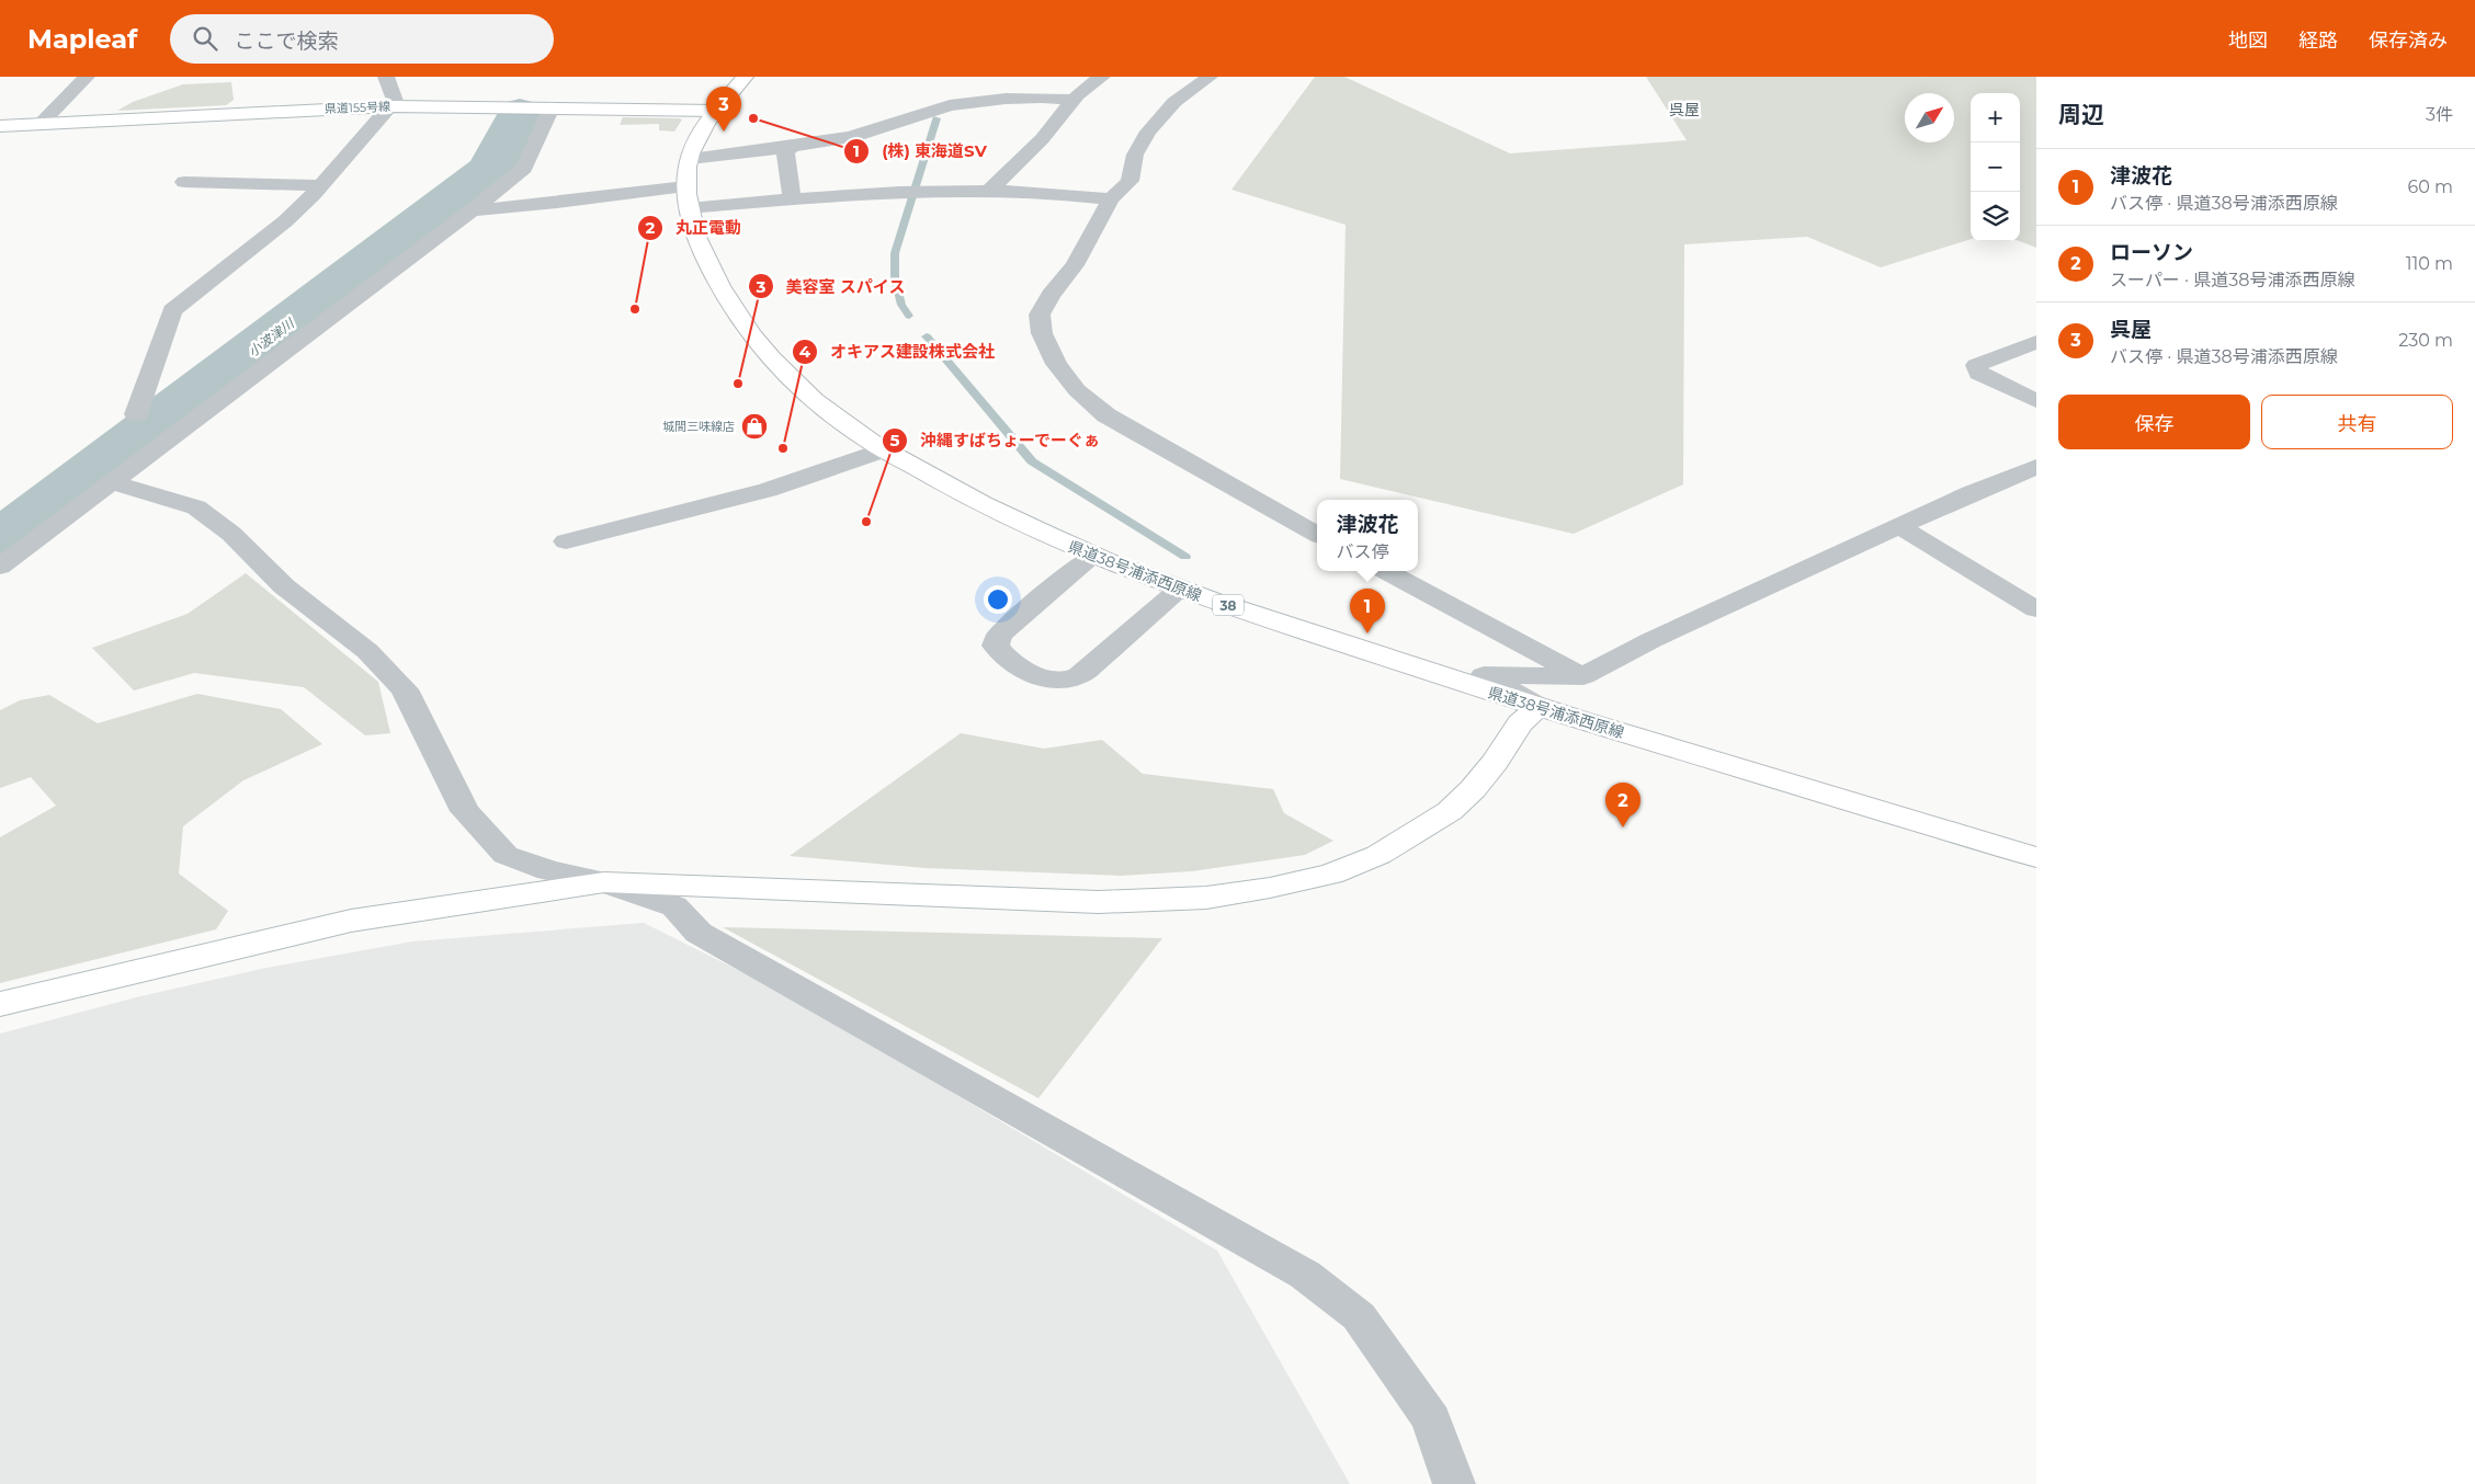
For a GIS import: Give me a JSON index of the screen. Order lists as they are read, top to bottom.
{
  "streets": {
    "main road": ["県道155号線", "県道38号浦添西原線", "38"]
  },
  "crossings": [
    ["県道155号線", "県道38号浦添西原線"]
  ],
  "districts": ["呉屋"],
  "water": ["小波津川"],
  "places": {
    "other": [
      "(株) 東海道SV",
      "丸正電動",
      "美容室 スパイス",
      "オキアス建設株式会社",
      "沖縄すばちょーでーぐぁ"
    ],
    "shop": ["城間三味線店"]
  },
  "north": "top right",
  "page": {
    "header": "Mapleaf",
    "search": "ここで検索",
    "nav": ["地図", "経路", "保存済み"],
    "heading": ["周辺", "3件"],
    "pins": ["3", "1", "2"],
    "map_buttons": ["+", "−"],
    "list": [
      {
        "mark": "1",
        "name": "津波花",
        "note": "バス停 · 県道38号浦添西原線",
        "value": "60 m"
      },
      {
        "mark": "2",
        "name": "ローソン",
        "note": "スーパー · 県道38号浦添西原線",
        "value": "110 m"
      },
      {
        "mark": "3",
        "name": "呉屋",
        "note": "バス停 · 県道38号浦添西原線",
        "value": "230 m"
      }
    ],
    "buttons": ["保存", "共有"],
    "popup": ["津波花", "バス停"]
  }
}
